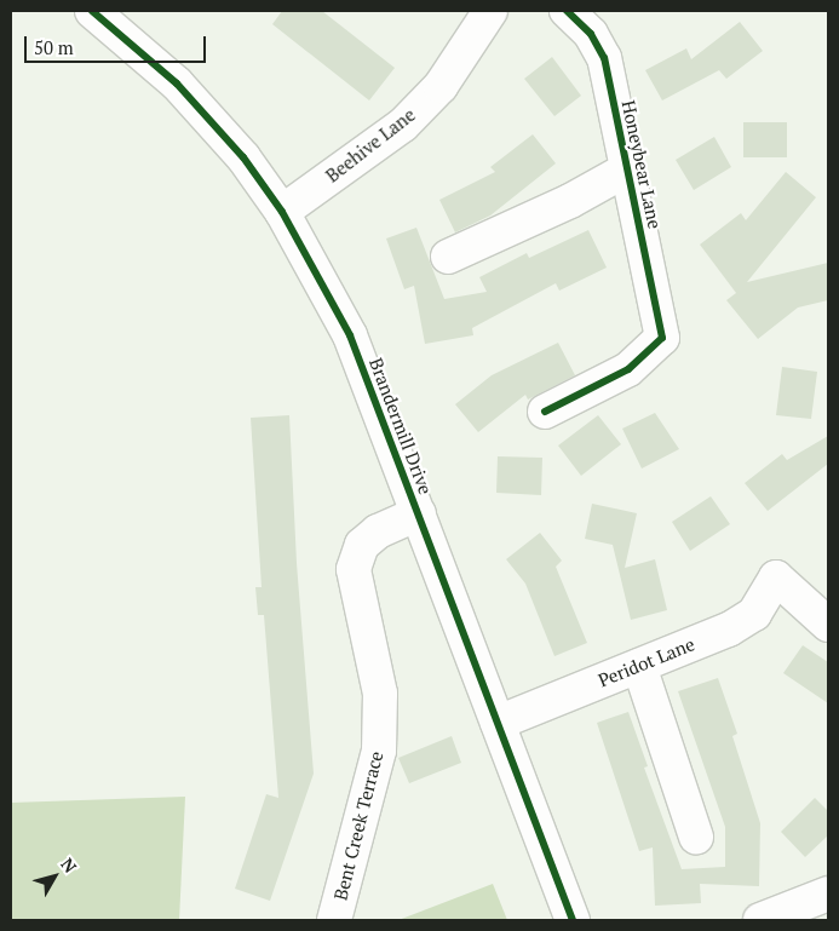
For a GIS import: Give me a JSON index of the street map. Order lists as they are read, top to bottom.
{
  "streets": {
    "street": [
      "Beehive Lane",
      "Honeybear Lane",
      "Brandermill Drive",
      "Peridot Lane",
      "Bent Creek Terrace"
    ]
  },
  "crossings": [
    ["Beehive Lane", "Brandermill Drive"],
    ["Brandermill Drive", "Peridot Lane"],
    ["Brandermill Drive", "Bent Creek Terrace"]
  ],
  "scale_bar": "50 m",
  "north": "top right"
}
